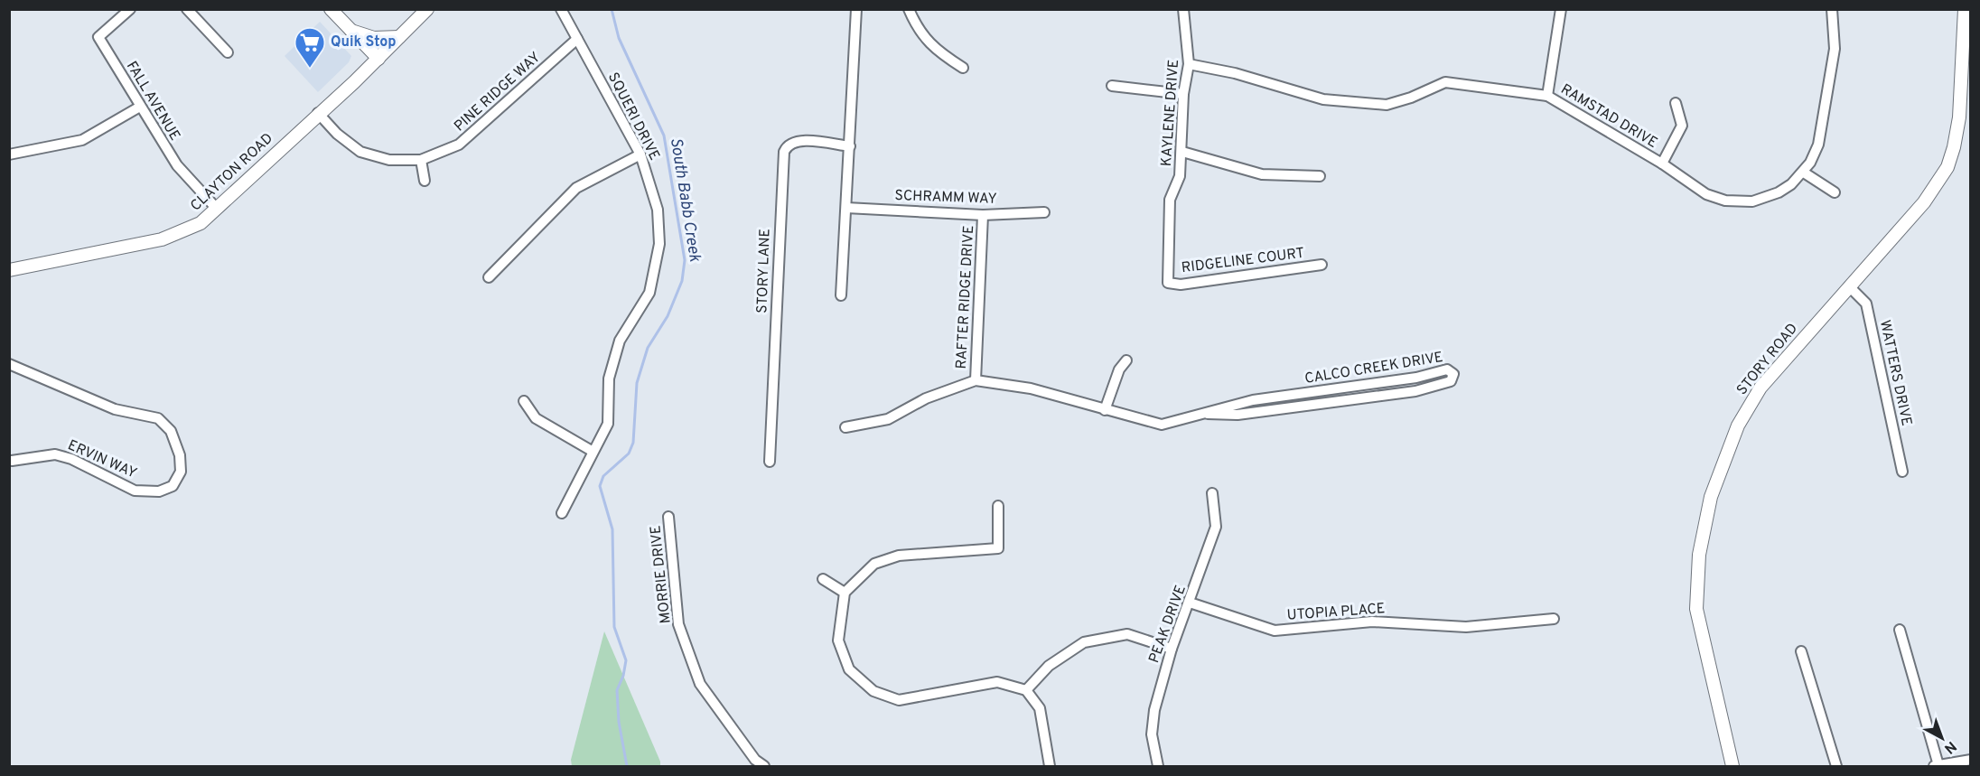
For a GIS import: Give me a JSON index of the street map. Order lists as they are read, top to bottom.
{
  "streets": {
    "street": [
      "PINE RIDGE WAY",
      "FALL AVENUE",
      "KAYLENE DRIVE",
      "SQUERI DRIVE",
      "RAMSTAD DRIVE",
      "CLAYTON ROAD",
      "SCHRAMM WAY",
      "RIDGELINE COURT",
      "STORY LANE",
      "RAFTER RIDGE DRIVE",
      "STORY ROAD",
      "CALCO CREEK DRIVE",
      "WATTERS DRIVE",
      "ERVIN WAY",
      "MORRIE DRIVE",
      "UTOPIA PLACE",
      "PEAK DRIVE"
    ]
  },
  "crossings": [
    ["PINE RIDGE WAY", "SQUERI DRIVE"],
    ["PINE RIDGE WAY", "CLAYTON ROAD"],
    ["FALL AVENUE", "CLAYTON ROAD"],
    ["KAYLENE DRIVE", "RAMSTAD DRIVE"],
    ["KAYLENE DRIVE", "RIDGELINE COURT"],
    ["SCHRAMM WAY", "RAFTER RIDGE DRIVE"],
    ["RAFTER RIDGE DRIVE", "CALCO CREEK DRIVE"],
    ["STORY ROAD", "WATTERS DRIVE"],
    ["UTOPIA PLACE", "PEAK DRIVE"]
  ],
  "water": ["South Babb Creek"],
  "places": {
    "supermarket": ["Quik Stop"]
  },
  "north": "bottom right"
}
